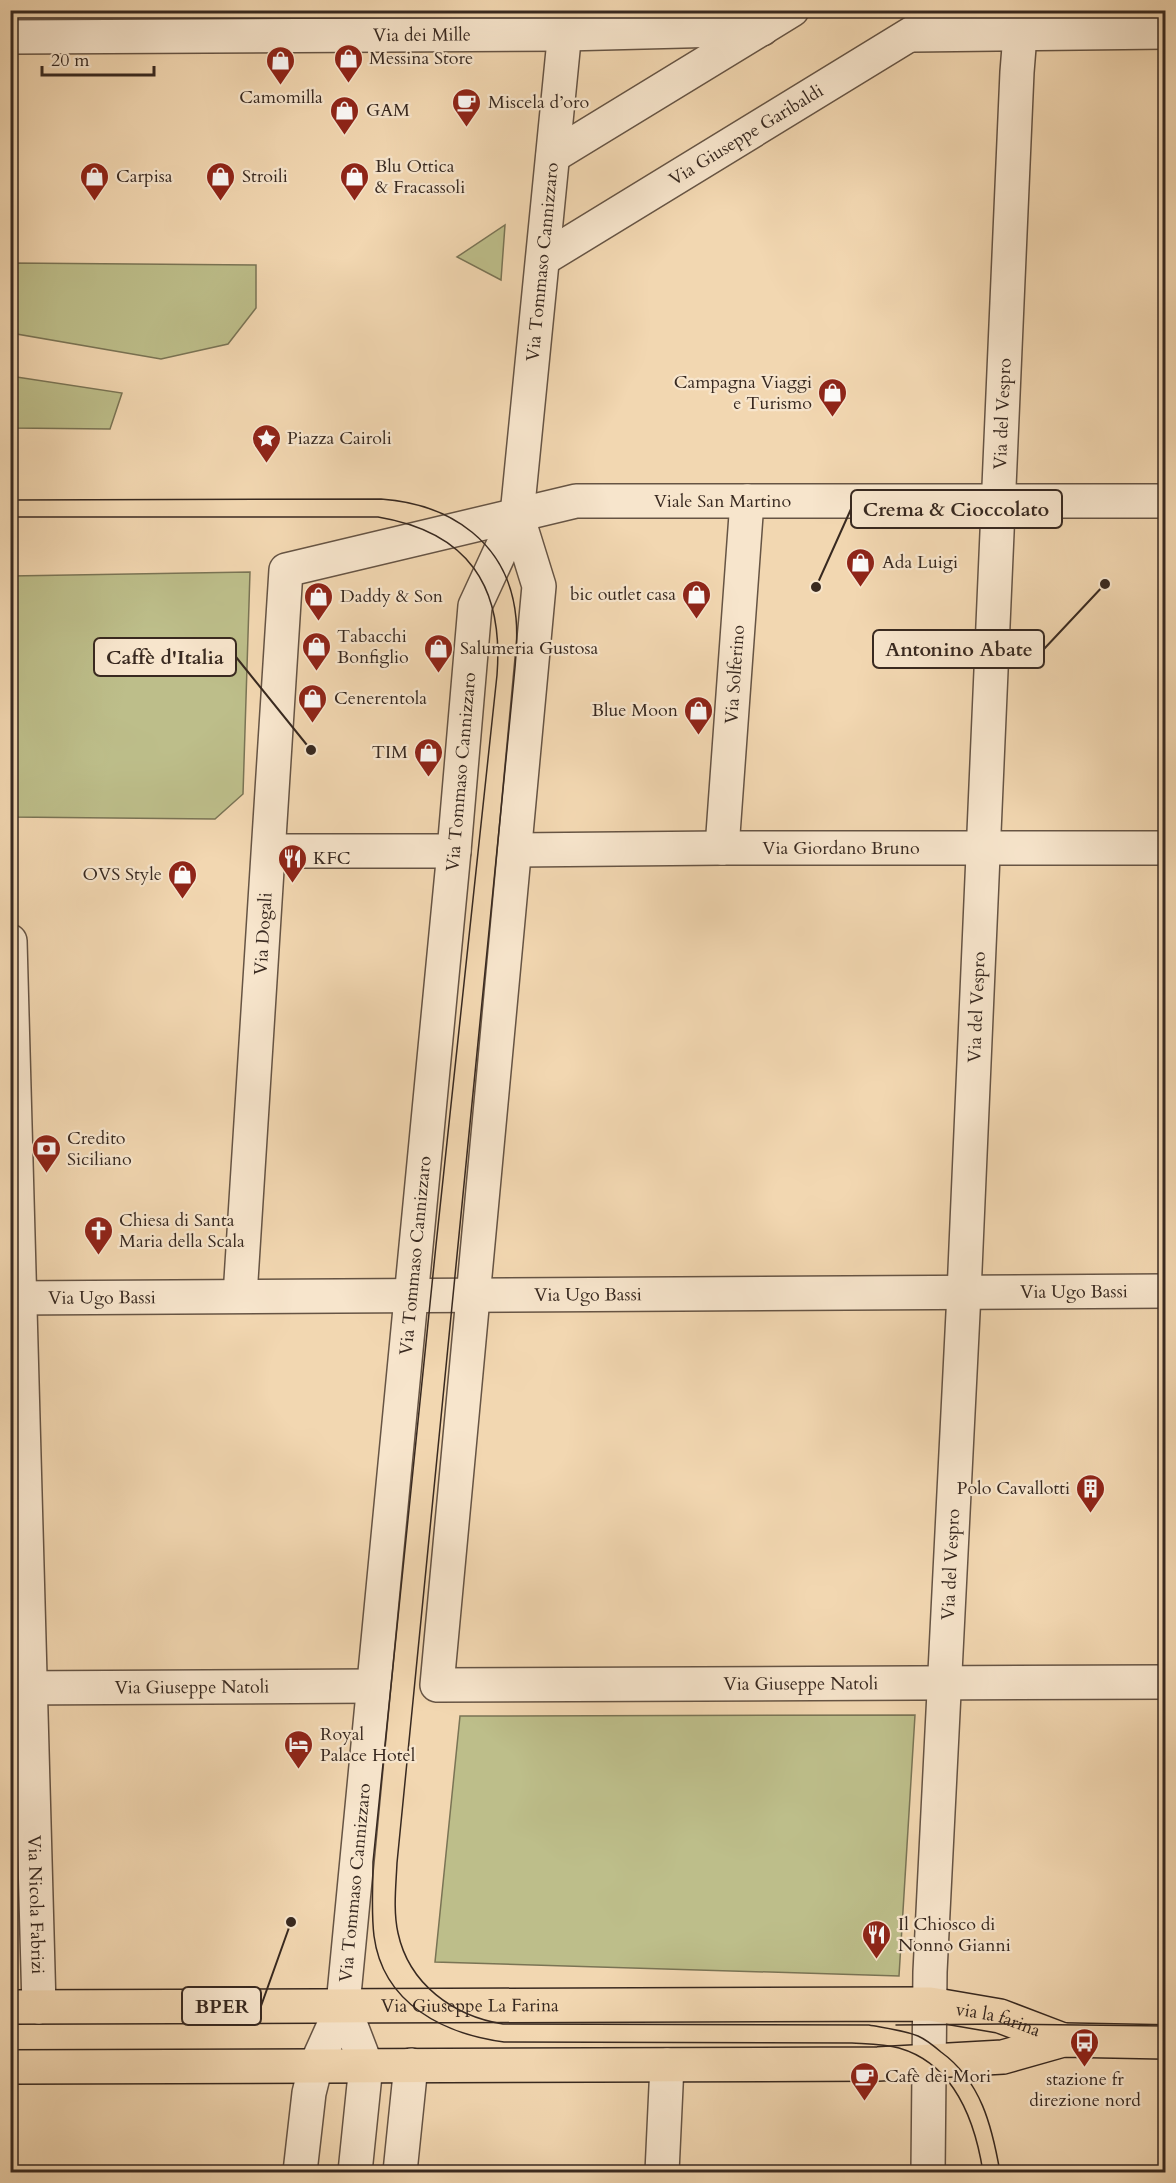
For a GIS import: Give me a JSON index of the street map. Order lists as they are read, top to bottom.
{
  "streets": {
    "main road": ["Via Giuseppe La Farina", "via la farina"],
    "street": [
      "Via dei Mille",
      "Via Giuseppe Garibaldi",
      "Via Tommaso Cannizzaro",
      "Via del Vespro",
      "Viale San Martino",
      "Via Solferino",
      "Via Giordano Bruno",
      "Via Dogali",
      "Via Ugo Bassi",
      "Via Giuseppe Natoli",
      "Via Nicola Fabrizi"
    ]
  },
  "crossings": [
    ["Via dei Mille", "Via Tommaso Cannizzaro"],
    ["Via Giuseppe Garibaldi", "Via Tommaso Cannizzaro"],
    ["Via Tommaso Cannizzaro", "Viale San Martino"],
    ["Via Tommaso Cannizzaro", "Via Giordano Bruno"],
    ["Via Tommaso Cannizzaro", "Via Ugo Bassi"],
    ["Via Tommaso Cannizzaro", "Via Giuseppe Natoli"],
    ["Via Tommaso Cannizzaro", "Via Giuseppe La Farina"],
    ["Via del Vespro", "Viale San Martino"],
    ["Via del Vespro", "Via Giordano Bruno"],
    ["Via del Vespro", "Via Ugo Bassi"],
    ["Via del Vespro", "Via Giuseppe Natoli"],
    ["Via del Vespro", "Via Giuseppe La Farina"],
    ["Via del Vespro", "via la farina"],
    ["Viale San Martino", "Via Solferino"],
    ["Viale San Martino", "Via Dogali"],
    ["Via Solferino", "Via Giordano Bruno"],
    ["Via Dogali", "Via Ugo Bassi"],
    ["Via Ugo Bassi", "Via Nicola Fabrizi"],
    ["Via Giuseppe Natoli", "Via Nicola Fabrizi"],
    ["Via Nicola Fabrizi", "Via Giuseppe La Farina"],
    ["Via Giuseppe La Farina", "via la farina"]
  ],
  "places": {
    "shop": [
      "Messina Store",
      "Camomilla",
      "GAM",
      "Carpisa",
      "Stroili",
      "Blu Ottica & Fracassoli",
      "Campagna Viaggi e Turismo",
      "Ada Luigi",
      "bic outlet casa",
      "Daddy & Son",
      "Tabacchi Bonfiglio",
      "Salumeria Gustosa",
      "Cenerentola",
      "Blue Moon",
      "TIM",
      "OVS Style"
    ],
    "cafe": ["Miscela d’oro", "Cafè dei Mori"],
    "place": ["Piazza Cairoli"],
    "other": [
      "Antonino Abate",
      "Crema & Cioccolato",
      "Caffè d'Italia",
      "BPER"
    ],
    "restaurant": ["KFC", "Il Chiosco di Nonno Gianni"],
    "bank": ["Credito Siciliano"],
    "church": ["Chiesa di Santa Maria della Scala"],
    "building": ["Polo Cavallotti"],
    "hotel": ["Royal Palace Hotel"],
    "bus stop": ["stazione fr direzione nord"]
  },
  "scale_bar": "20 m"
}
